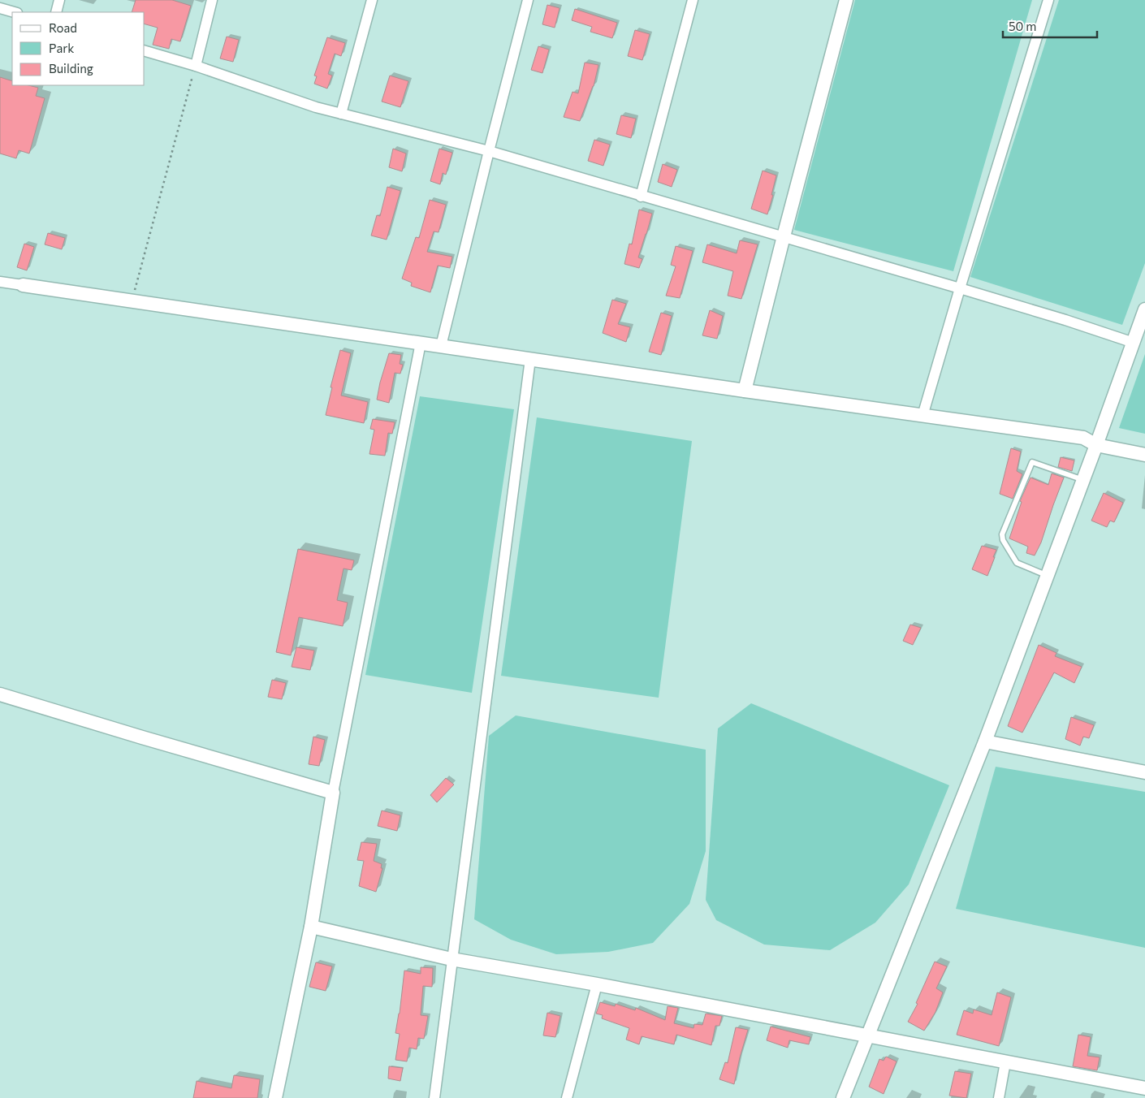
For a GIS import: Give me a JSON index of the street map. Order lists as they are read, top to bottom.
{
  "legend": ["Road", "Park", "Building"],
  "scale_bar": "50 m"
}
